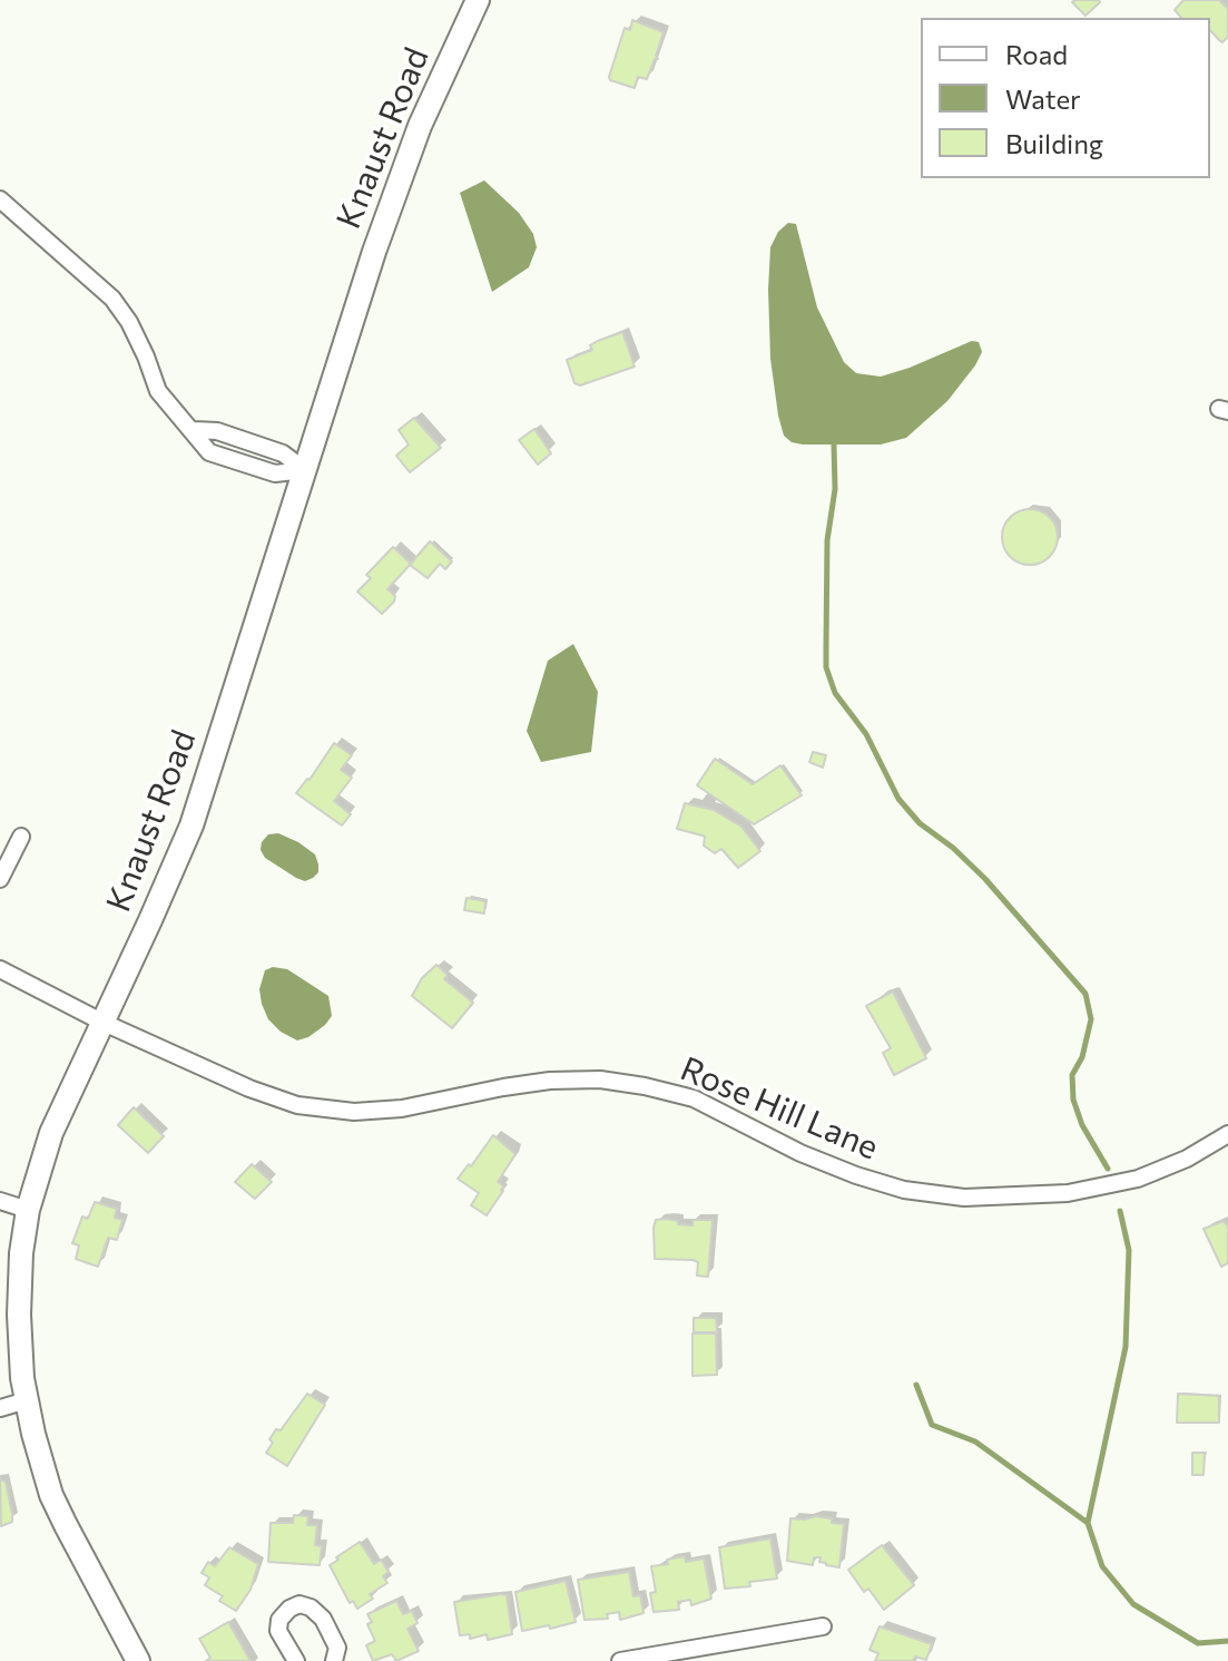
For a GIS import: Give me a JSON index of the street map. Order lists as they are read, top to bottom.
{
  "streets": {
    "main road": ["Knaust Road"],
    "street": ["Rose Hill Lane"]
  },
  "crossings": [
    ["Knaust Road", "Rose Hill Lane"]
  ],
  "legend": ["Road", "Water", "Building"]
}
